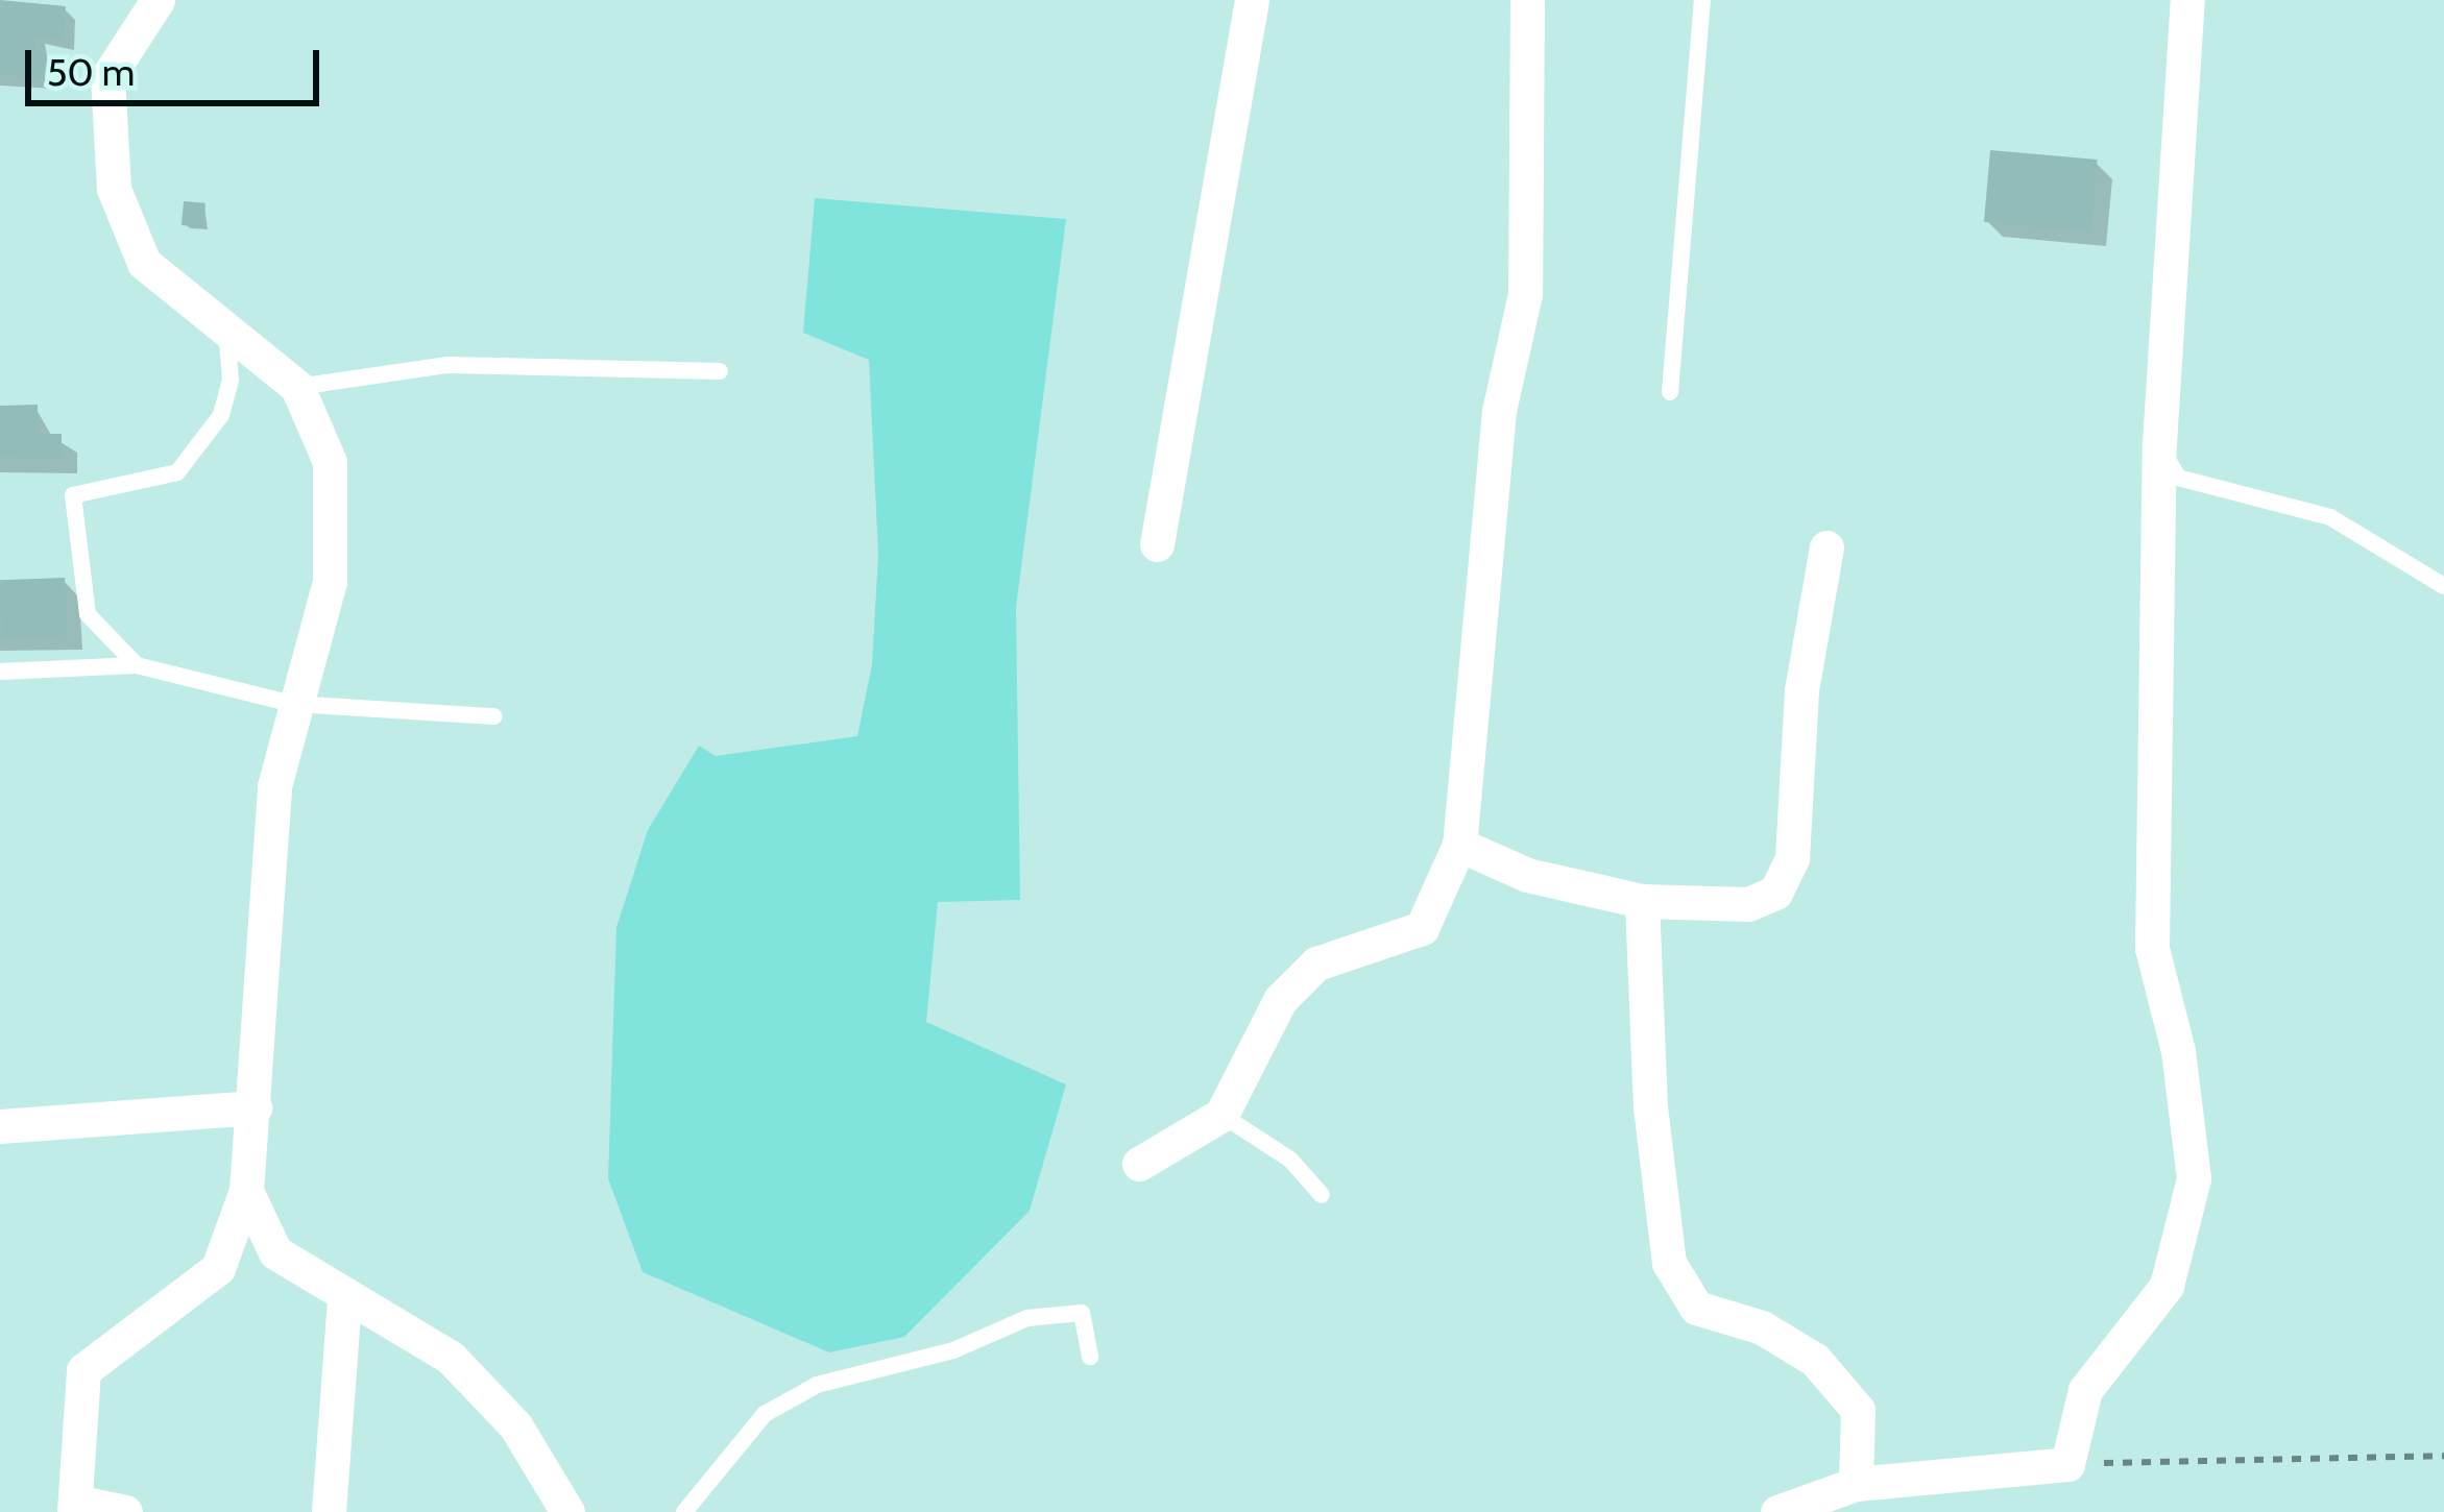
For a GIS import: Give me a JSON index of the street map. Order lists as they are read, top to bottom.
{
  "scale_bar": "50 m"
}
